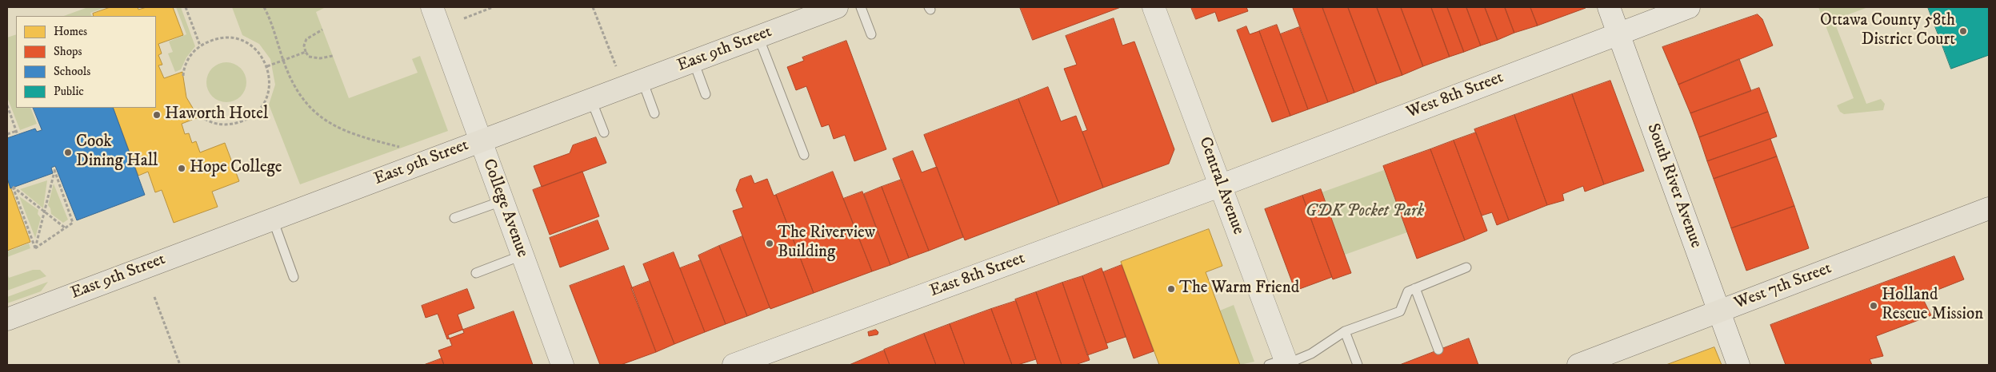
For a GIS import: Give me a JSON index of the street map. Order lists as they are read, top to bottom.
{
  "streets": {
    "main road": [
      "East 9th Street",
      "West 8th Street",
      "Central Avenue",
      "South River Avenue",
      "College Avenue",
      "East 8th Street",
      "West 7th Street"
    ]
  },
  "crossings": [
    ["East 9th Street", "College Avenue"],
    ["West 8th Street", "Central Avenue"],
    ["West 8th Street", "South River Avenue"],
    ["West 8th Street", "East 8th Street"],
    ["Central Avenue", "East 8th Street"],
    ["South River Avenue", "West 7th Street"]
  ],
  "parks": ["GDK Pocket Park"],
  "places": [
    "Ottawa County 58th District Court",
    "Haworth Hotel",
    "Cook Dining Hall",
    "Hope College",
    "The Riverview Building",
    "The Warm Friend",
    "Holland Rescue Mission"
  ],
  "legend": [
    "Homes",
    "Shops",
    "Schools",
    "Public"
  ]
}
